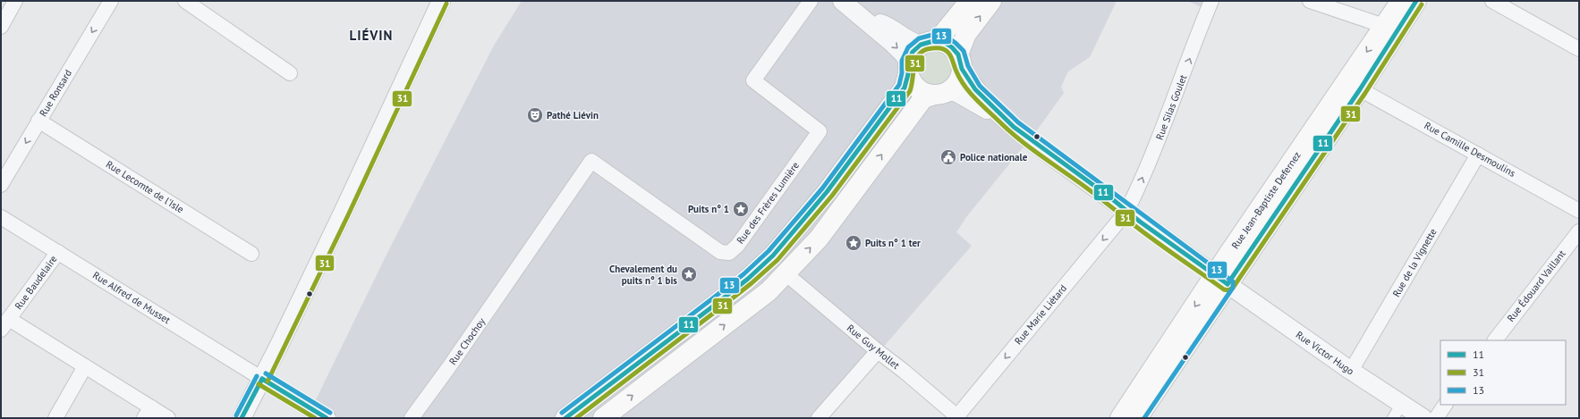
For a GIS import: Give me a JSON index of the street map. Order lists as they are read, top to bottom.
{
  "streets": {
    "main road": ["Rue Jean-Baptiste Defernez"],
    "street": [
      "Rue Ronsard",
      "Rue Silas Goulet",
      "Rue Camille Desmoulins",
      "Rue Lecomte de l'Isle",
      "Rue des Frères Lumière",
      "Rue de la Vignette",
      "Rue Baudelaire",
      "Rue Édouard Vaillant",
      "Rue Alfred de Musset",
      "Rue Marie Liétard",
      "Rue Chochoy",
      "Rue Guy Mollet",
      "Rue Victor Hugo"
    ]
  },
  "crossings": [
    ["Rue Ronsard", "Rue Lecomte de l'Isle"],
    ["Rue Silas Goulet", "Rue Marie Liétard"],
    ["Rue Silas Goulet", "Rue Victor Hugo"],
    ["Rue Camille Desmoulins", "Rue Jean-Baptiste Defernez"],
    ["Rue Camille Desmoulins", "Rue de la Vignette"],
    ["Rue Jean-Baptiste Defernez", "Rue Victor Hugo"],
    ["Rue des Frères Lumière", "Rue Chochoy"],
    ["Rue de la Vignette", "Rue Victor Hugo"],
    ["Rue Baudelaire", "Rue Alfred de Musset"],
    ["Rue Marie Liétard", "Rue Guy Mollet"],
    ["Rue Marie Liétard", "Rue Victor Hugo"]
  ],
  "one_way": ["Rue Ronsard", "Rue Silas Goulet", "Rue Marie Liétard"],
  "districts": ["LIÉVIN"],
  "places": {
    "theatre": ["Pathé Liévin"],
    "public building": ["Police nationale"],
    "place": ["Puits n° 1", "Puits n° 1 ter", "Chevalement du puits n° 1 bis"]
  },
  "lines": ["transit line 11", "transit line 31", "transit line 13"],
  "legend": ["11", "31", "13"]
}
